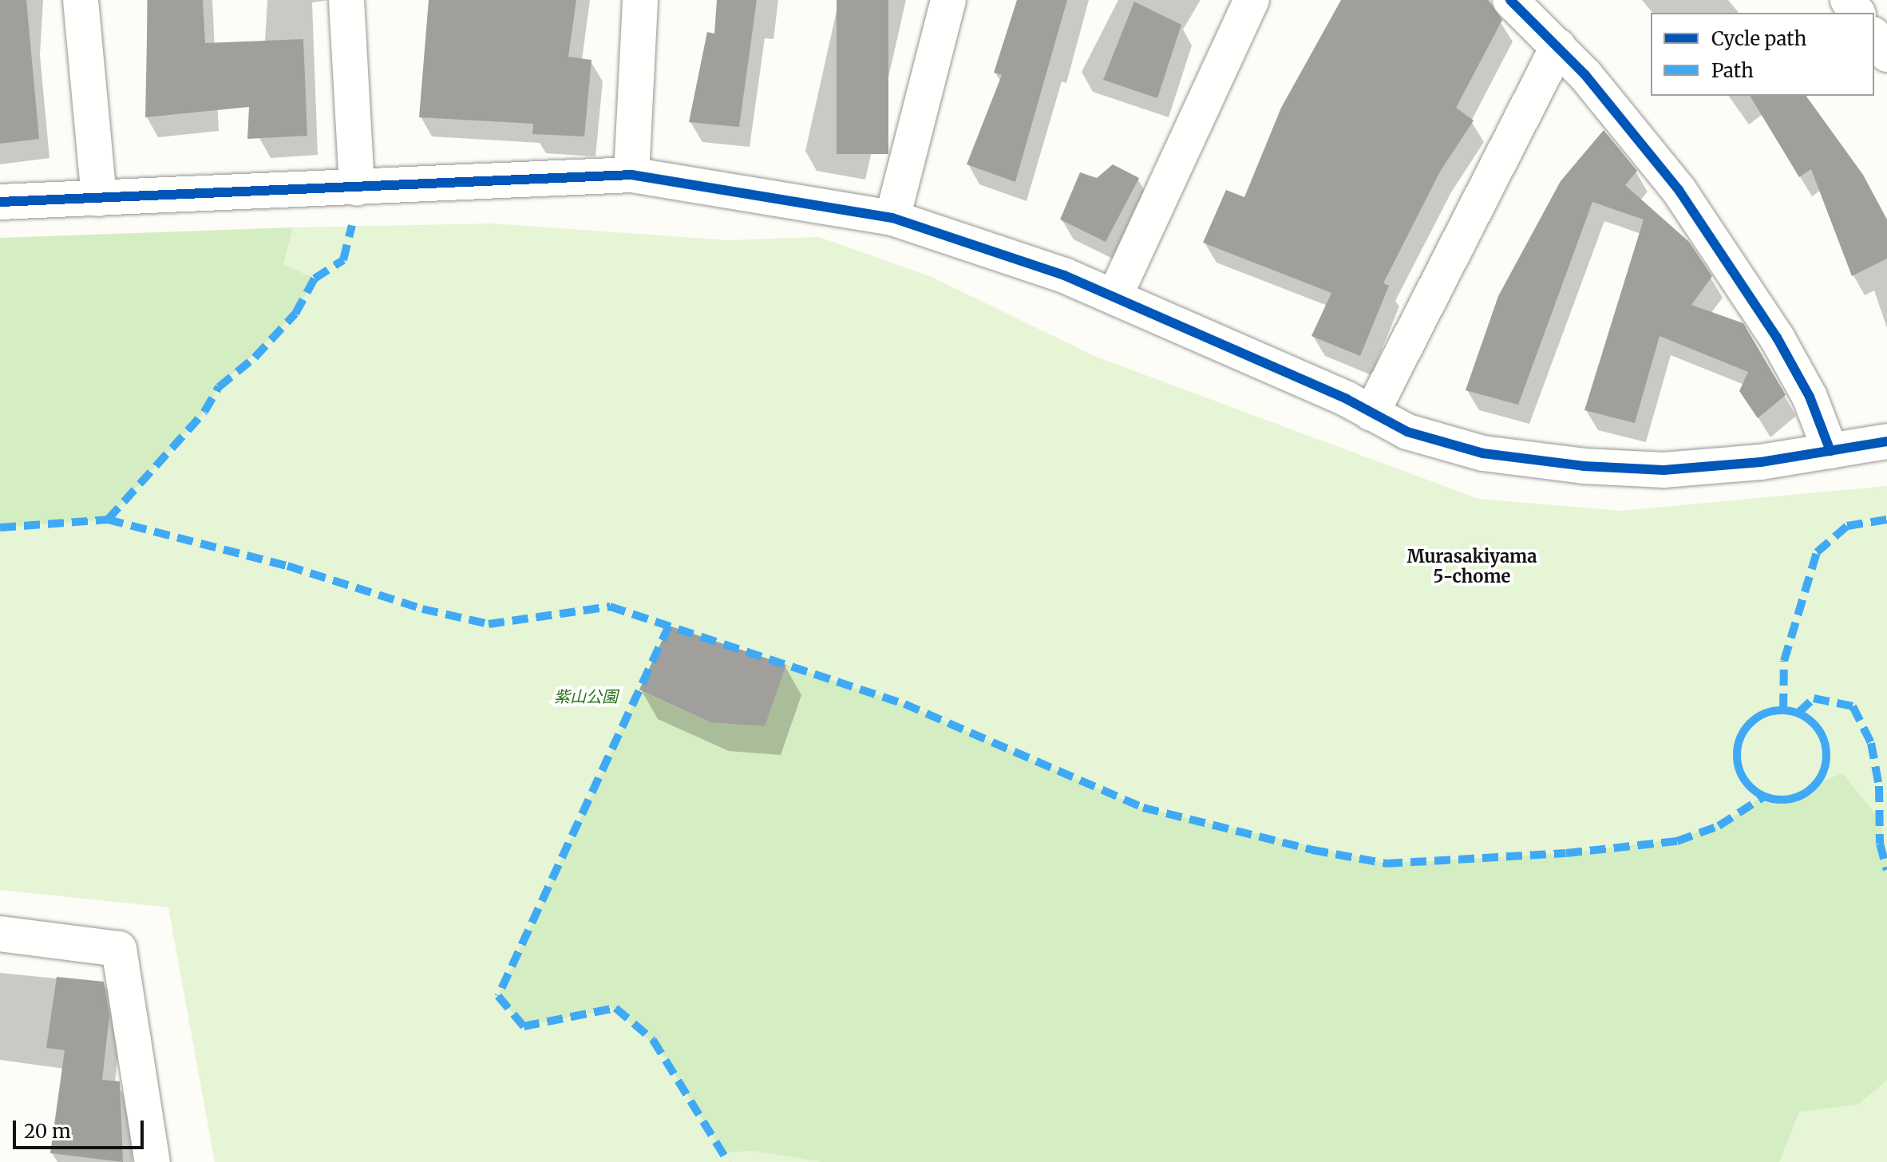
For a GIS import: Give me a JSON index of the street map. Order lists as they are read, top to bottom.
{
  "districts": ["Murasakiyama 5-chome"],
  "parks": ["紫山公園"],
  "legend": ["Cycle path", "Path"],
  "scale_bar": "20 m"
}
